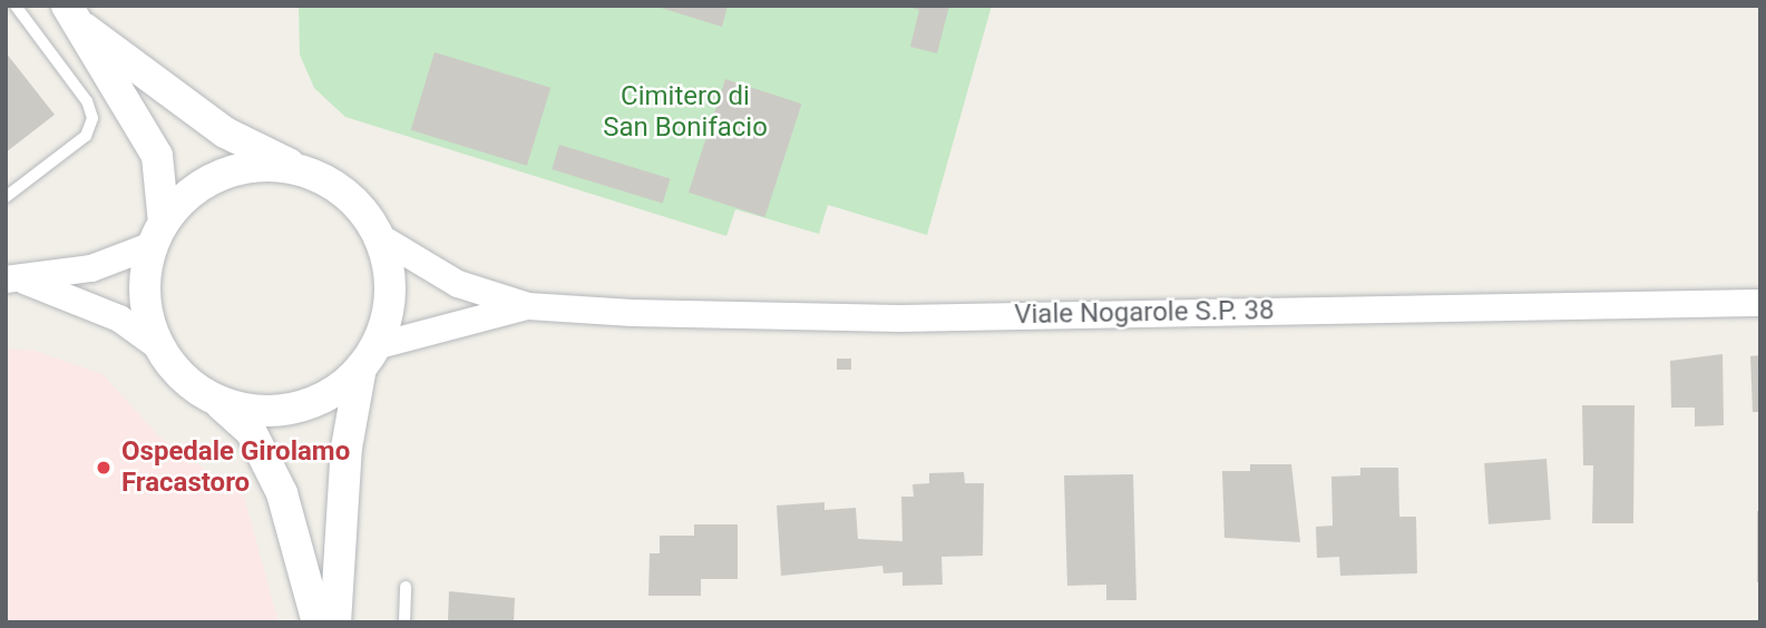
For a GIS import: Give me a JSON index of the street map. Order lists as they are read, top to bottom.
{
  "streets": {
    "street": ["Viale Nogarole S.P. 38"]
  },
  "parks": ["Cimitero di San Bonifacio"],
  "places": ["Ospedale Girolamo Fracastoro"]
}
